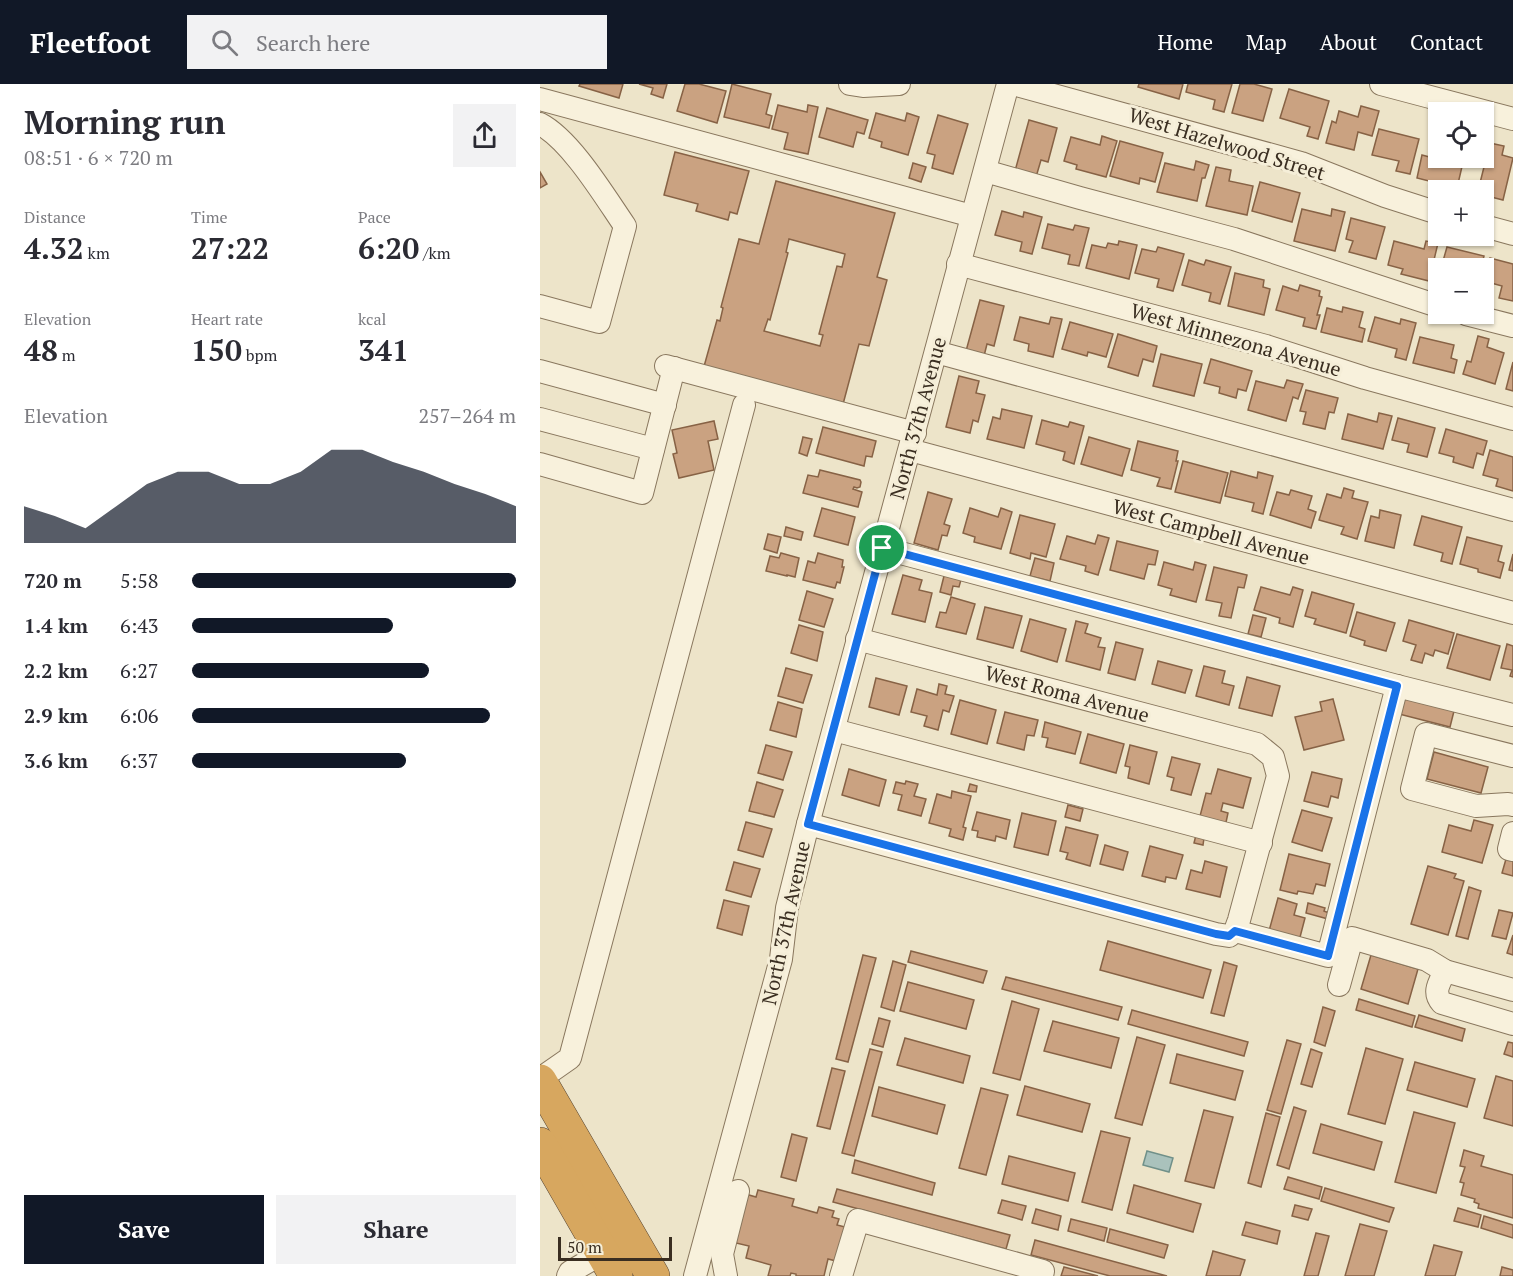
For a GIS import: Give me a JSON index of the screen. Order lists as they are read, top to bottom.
{
  "streets": {
    "street": [
      "West Hazelwood Street",
      "West Minnezona Avenue",
      "North 37th Avenue",
      "West Campbell Avenue",
      "West Roma Avenue"
    ]
  },
  "crossings": [
    ["West Minnezona Avenue", "North 37th Avenue"],
    ["North 37th Avenue", "West Campbell Avenue"],
    ["North 37th Avenue", "West Roma Avenue"]
  ],
  "scale_bar": "50 m",
  "page": {
    "header": "Fleetfoot",
    "search": "Search here",
    "nav": [
      "Home",
      "Map",
      "About",
      "Contact"
    ],
    "heading": ["Morning run", "08:51 · 6 × 720 m"],
    "map_buttons": ["+", "−"],
    "stats": [
      ["Distance", "4.32 km"],
      ["Time", "27:22"],
      ["Pace", "6:20 /km"],
      ["Elevation", "48 m"],
      ["Heart rate", "150 bpm"],
      ["kcal", "341"]
    ],
    "chart": ["Elevation", "257–264 m"],
    "list": [
      {
        "name": "720 m",
        "note": "5:58"
      },
      {
        "name": "1.4 km",
        "note": "6:43"
      },
      {
        "name": "2.2 km",
        "note": "6:27"
      },
      {
        "name": "2.9 km",
        "note": "6:06"
      },
      {
        "name": "3.6 km",
        "note": "6:37"
      }
    ],
    "buttons": ["Save", "Share"],
    "scale": "50 m"
  }
}
